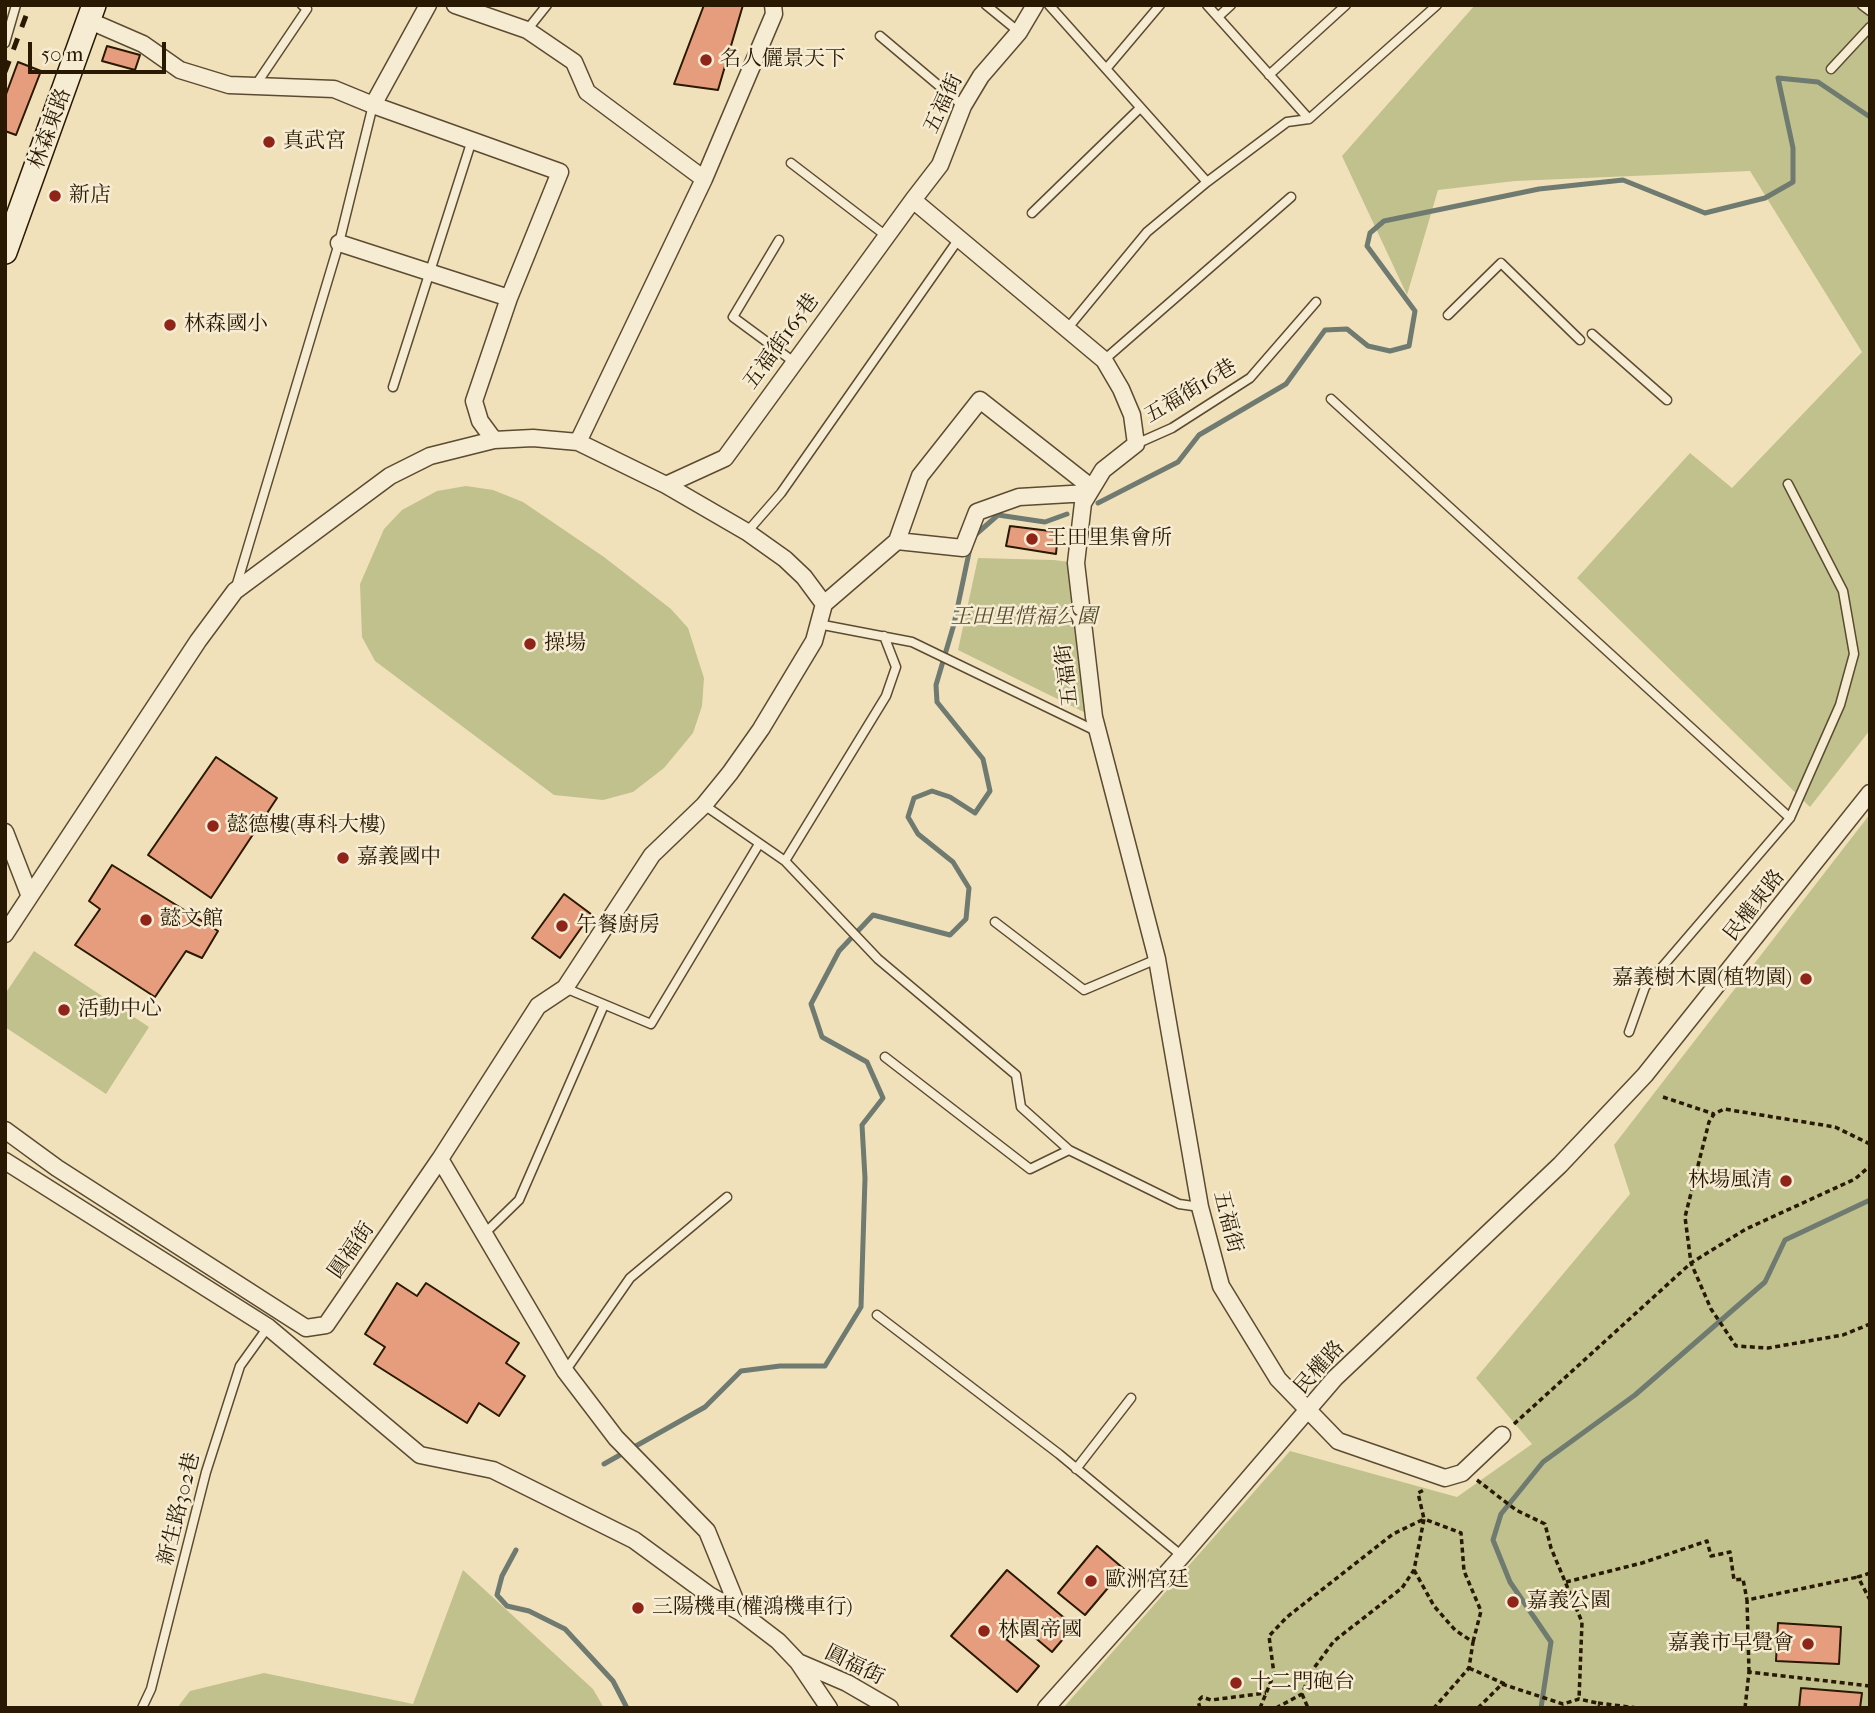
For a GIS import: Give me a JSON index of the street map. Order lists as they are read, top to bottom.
{
  "streets": {
    "main road": ["林森東路"],
    "street": [
      "五福街",
      "五福街165巷",
      "民權東路",
      "圓福街",
      "民權路"
    ],
    "lane": ["五福街16巷", "新生路302巷"]
  },
  "crossings": [
    ["五福街", "五福街165巷"],
    ["五福街", "五福街16巷"],
    ["五福街", "民權路"],
    ["民權東路", "民權路"],
    ["圓福街", "新生路302巷"]
  ],
  "parks": ["王田里惜福公園"],
  "places": [
    "名人儷景天下",
    "真武宮",
    "新店",
    "林森國小",
    "王田里集會所",
    "操場",
    "懿德樓(專科大樓)",
    "嘉義國中",
    "懿文館",
    "午餐廚房",
    "嘉義樹木園(植物園)",
    "活動中心",
    "林場風清",
    "歐洲宮廷",
    "嘉義公園",
    "三陽機車(權鴻機車行)",
    "林園帝國",
    "嘉義市早覺會",
    "十二門砲台"
  ],
  "scale_bar": "50 m"
}
